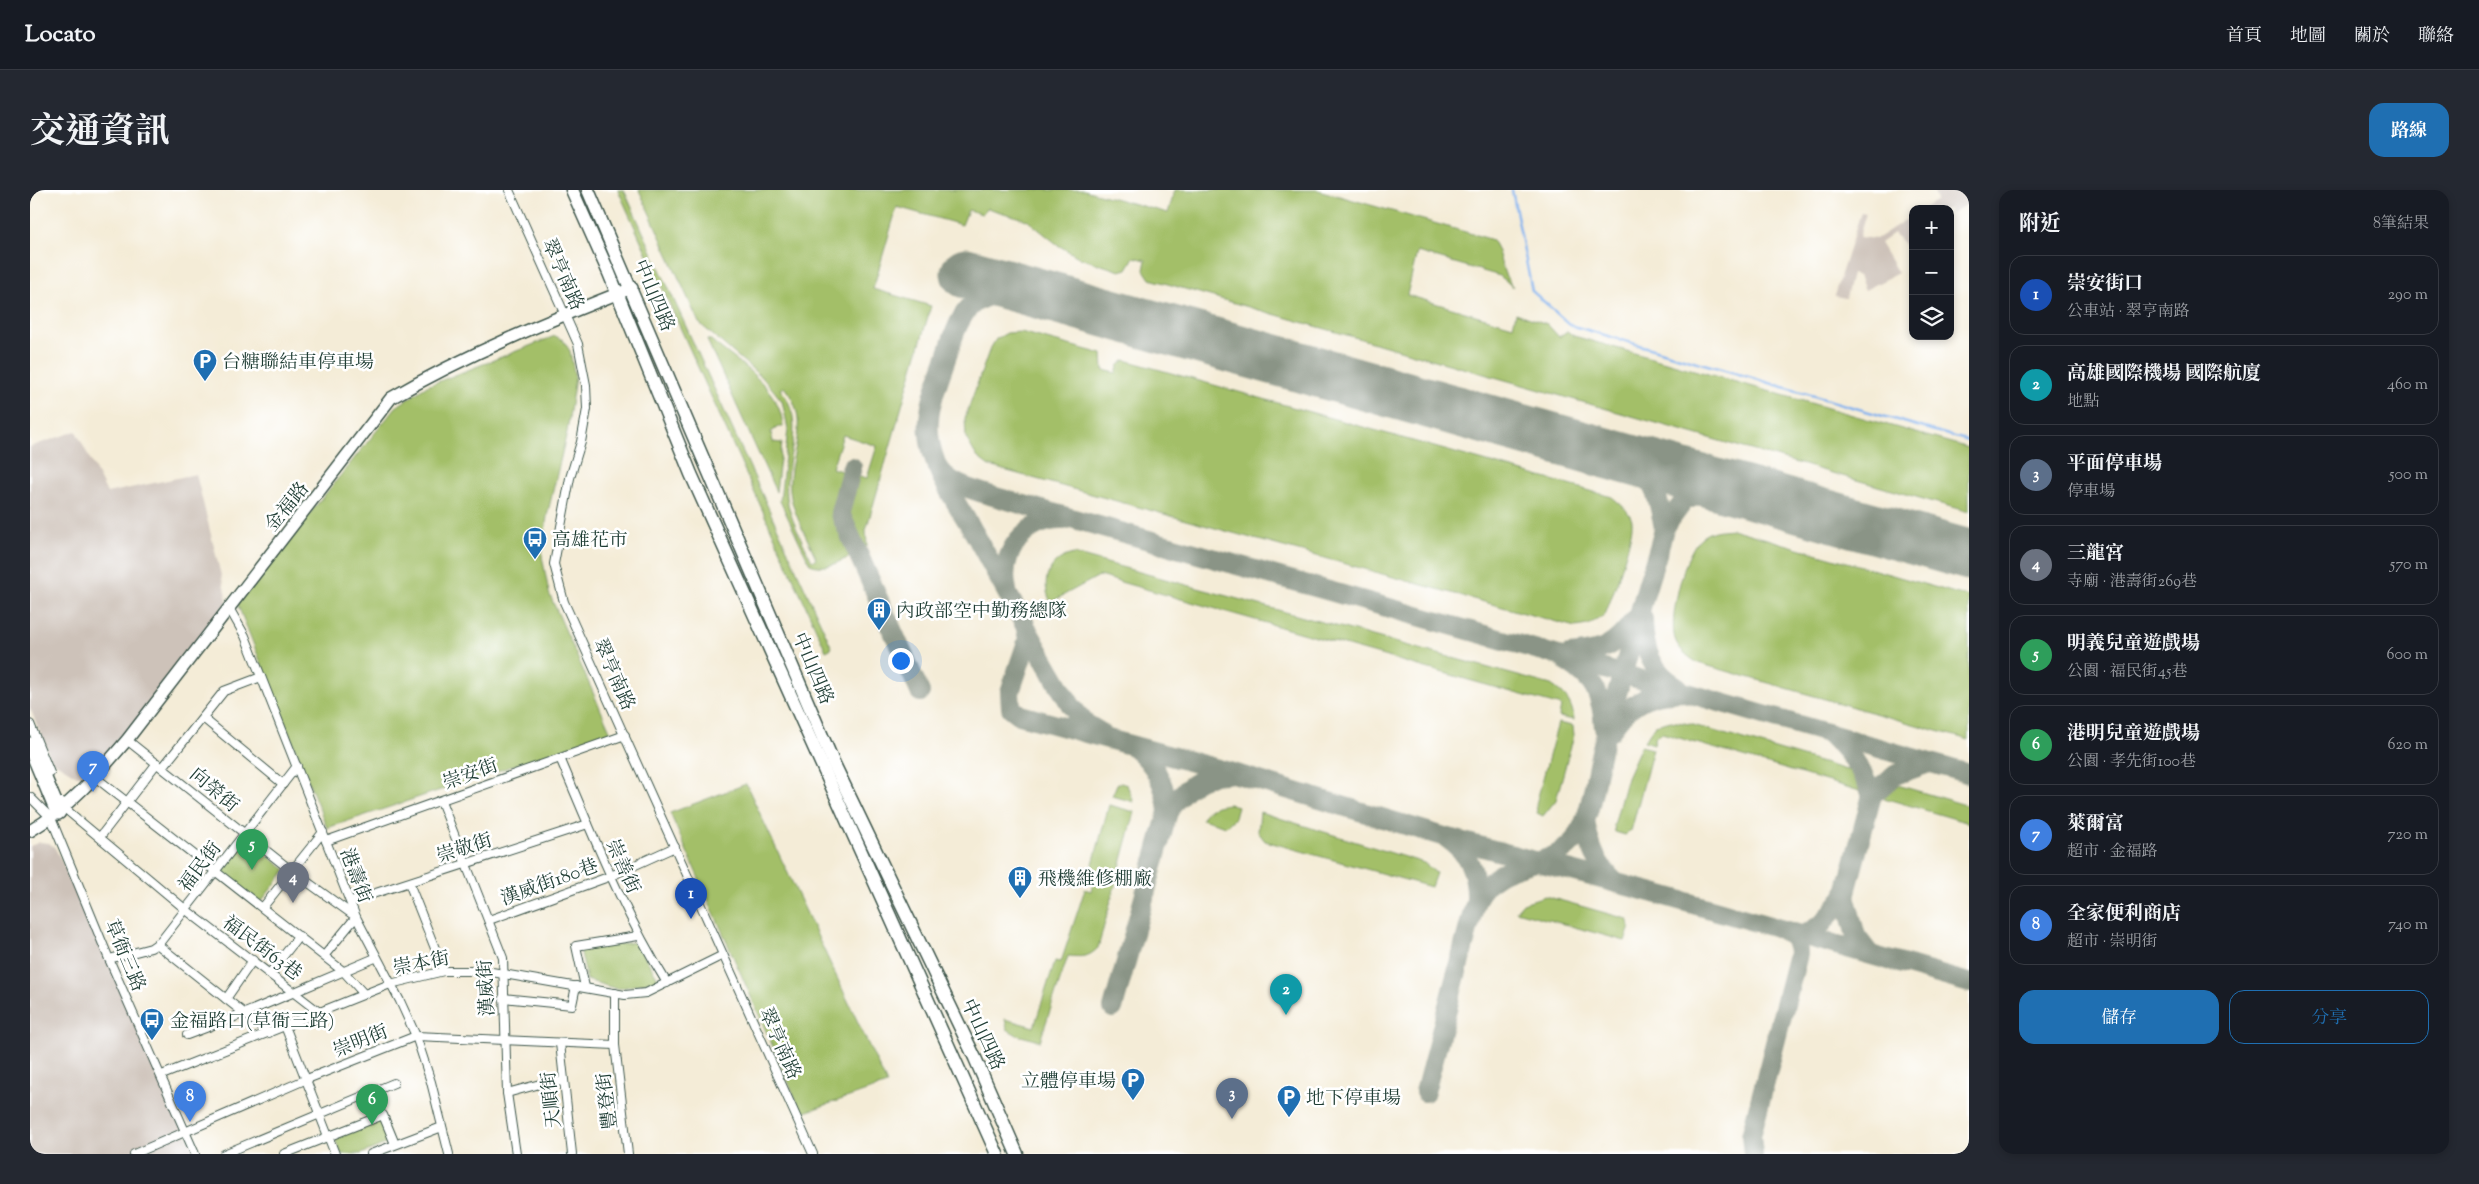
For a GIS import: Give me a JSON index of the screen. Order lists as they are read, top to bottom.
{
  "streets": {
    "main road": ["中山四路"],
    "street": [
      "翠亨南路",
      "金福路",
      "崇安街",
      "向榮街",
      "崇敬街",
      "福民街",
      "崇善街",
      "港壽街",
      "漢威街180巷",
      "福民街63巷",
      "草衙三路",
      "崇本街",
      "漢威街",
      "崇明街",
      "天順街",
      "豐登街"
    ]
  },
  "crossings": [
    ["翠亨南路", "金福路"],
    ["翠亨南路", "崇安街"],
    ["翠亨南路", "漢威街180巷"],
    ["翠亨南路", "崇本街"],
    ["中山四路", "金福路"],
    ["金福路", "向榮街"],
    ["金福路", "港壽街"],
    ["金福路", "福民街63巷"],
    ["金福路", "草衙三路"],
    ["崇安街", "崇善街"],
    ["崇安街", "港壽街"],
    ["崇安街", "漢威街"],
    ["向榮街", "福民街"],
    ["向榮街", "港壽街"],
    ["崇敬街", "崇善街"],
    ["崇敬街", "港壽街"],
    ["崇敬街", "漢威街"],
    ["福民街", "港壽街"],
    ["福民街", "福民街63巷"],
    ["崇善街", "漢威街180巷"],
    ["崇善街", "崇本街"],
    ["港壽街", "崇本街"],
    ["港壽街", "崇明街"],
    ["漢威街180巷", "漢威街"],
    ["福民街63巷", "草衙三路"],
    ["福民街63巷", "崇本街"],
    ["草衙三路", "崇本街"],
    ["草衙三路", "崇明街"],
    ["崇本街", "漢威街"],
    ["崇本街", "豐登街"],
    ["漢威街", "崇明街"],
    ["崇明街", "天順街"],
    ["崇明街", "豐登街"]
  ],
  "places": {
    "parking": ["台糖聯結車停車場", "立體停車場", "地下停車場"],
    "bus stop": ["高雄花市", "金福路口(草衙三路)"],
    "building": ["內政部空中勤務總隊", "飛機維修棚廠"]
  },
  "page": {
    "header": "Locato",
    "nav": [
      "首頁",
      "地圖",
      "關於",
      "聯絡"
    ],
    "title": "交通資訊",
    "buttons": [
      "路線",
      ["儲存", "分享"]
    ],
    "heading": ["附近", "8筆結果"],
    "map_buttons": ["+", "−"],
    "list": [
      {
        "mark": "1",
        "name": "崇安街口",
        "note": "公車站 · 翠亨南路",
        "value": "290 m"
      },
      {
        "mark": "2",
        "name": "高雄國際機場 國際航廈",
        "note": "地點",
        "value": "460 m"
      },
      {
        "mark": "3",
        "name": "平面停車場",
        "note": "停車場",
        "value": "500 m"
      },
      {
        "mark": "4",
        "name": "三龍宮",
        "note": "寺廟 · 港壽街269巷",
        "value": "570 m"
      },
      {
        "mark": "5",
        "name": "明義兒童遊戲場",
        "note": "公園 · 福民街45巷",
        "value": "600 m"
      },
      {
        "mark": "6",
        "name": "港明兒童遊戲場",
        "note": "公園 · 孝先街100巷",
        "value": "620 m"
      },
      {
        "mark": "7",
        "name": "萊爾富",
        "note": "超市 · 金福路",
        "value": "720 m"
      },
      {
        "mark": "8",
        "name": "全家便利商店",
        "note": "超市 · 崇明街",
        "value": "740 m"
      }
    ],
    "pins": [
      "7",
      "5",
      "4",
      "1",
      "2",
      "3",
      "8",
      "6"
    ]
  }
}
